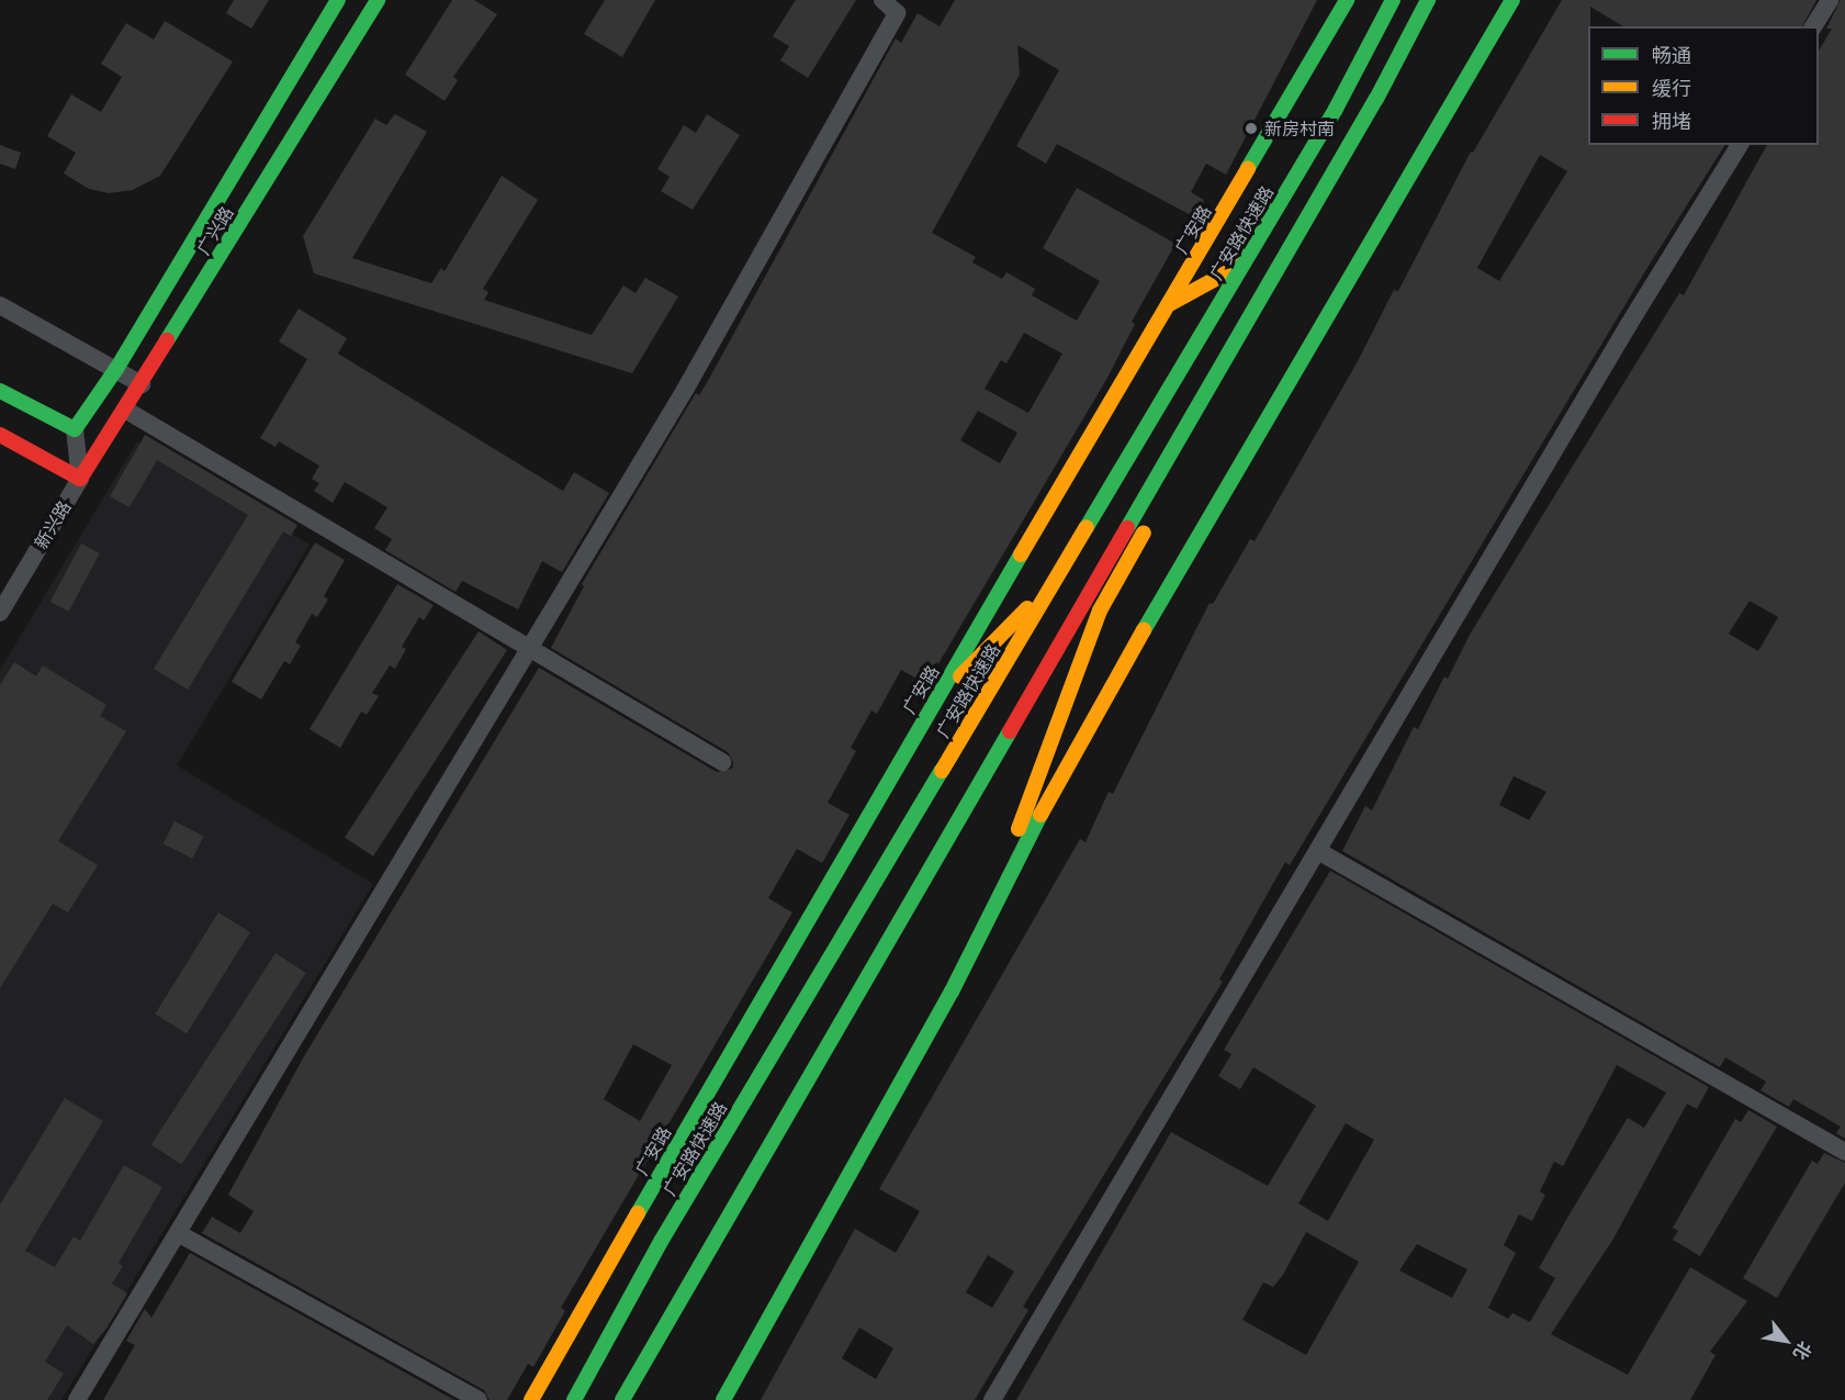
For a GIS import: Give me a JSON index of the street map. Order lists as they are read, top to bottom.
{
  "streets": {
    "main road": ["广安路", "广兴路", "广安路快速路"],
    "street": ["新兴路"]
  },
  "crossings": [
    ["广兴路", "新兴路"]
  ],
  "places": ["新房村南"],
  "legend": ["畅通", "缓行", "拥堵"],
  "north": "bottom right"
}
